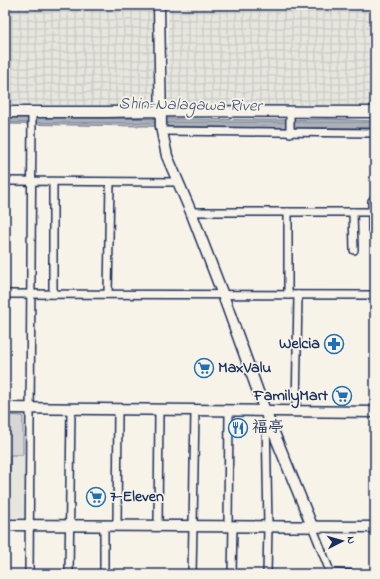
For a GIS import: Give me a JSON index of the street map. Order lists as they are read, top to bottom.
{
  "water": ["Shin-Nalagawa River"],
  "places": {
    "pharmacy": ["Welcia"],
    "supermarket": ["MaxValu", "FamilyMart", "7-Eleven"],
    "restaurant": ["福亭"]
  },
  "north": "right"
}
